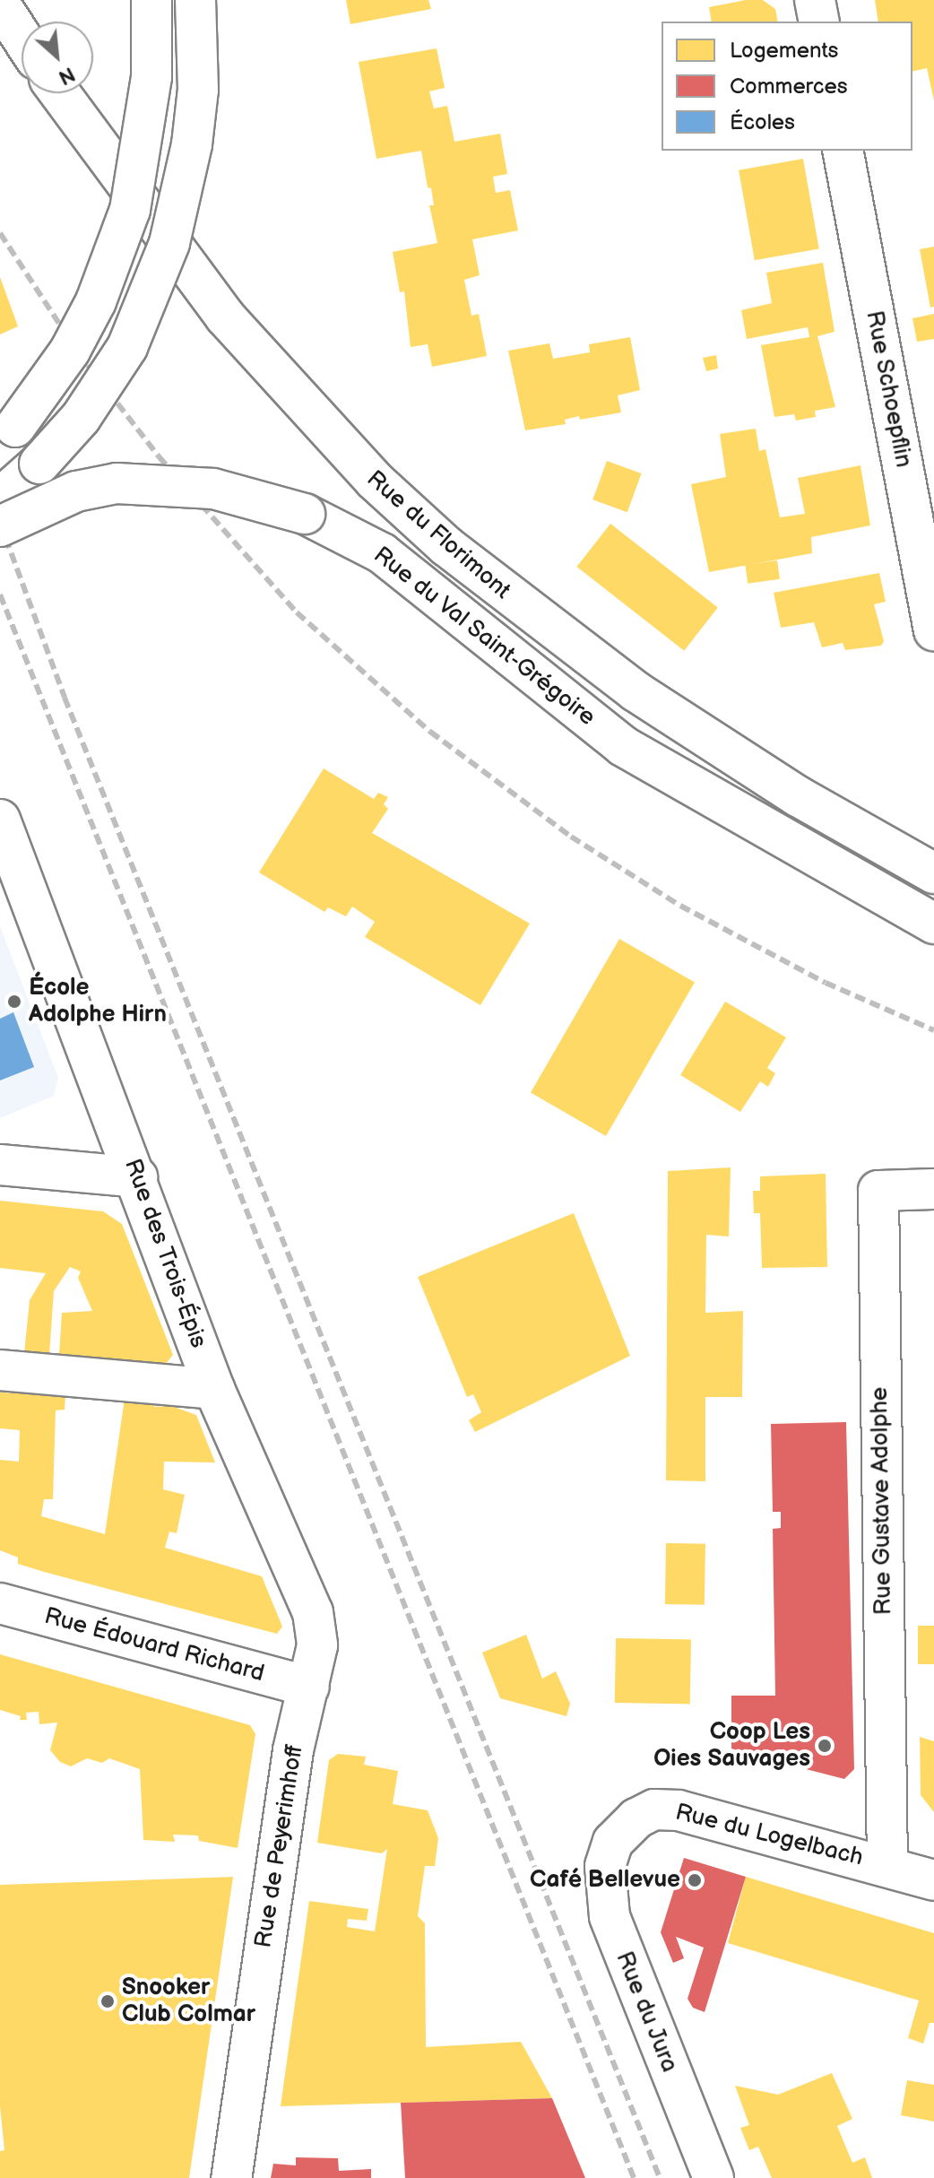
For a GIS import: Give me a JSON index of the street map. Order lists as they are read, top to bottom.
{
  "streets": {
    "street": [
      "Rue Schoepflin",
      "Rue du Florimont",
      "Rue du Val Saint-Grégoire",
      "Rue des Trois-Épis",
      "Rue Gustave Adolphe",
      "Rue Édouard Richard",
      "Rue du Logelbach",
      "Rue de Peyerimhoff",
      "Rue du Jura"
    ]
  },
  "crossings": [
    ["Rue des Trois-Épis", "Rue Édouard Richard"],
    ["Rue des Trois-Épis", "Rue de Peyerimhoff"],
    ["Rue Gustave Adolphe", "Rue du Logelbach"],
    ["Rue Édouard Richard", "Rue de Peyerimhoff"],
    ["Rue du Logelbach", "Rue du Jura"]
  ],
  "places": [
    "École Adolphe Hirn",
    "Coop Les Oies Sauvages",
    "Café Bellevue",
    "Snooker Club Colmar"
  ],
  "legend": ["Logements", "Commerces", "Écoles"],
  "north": "bottom right"
}
